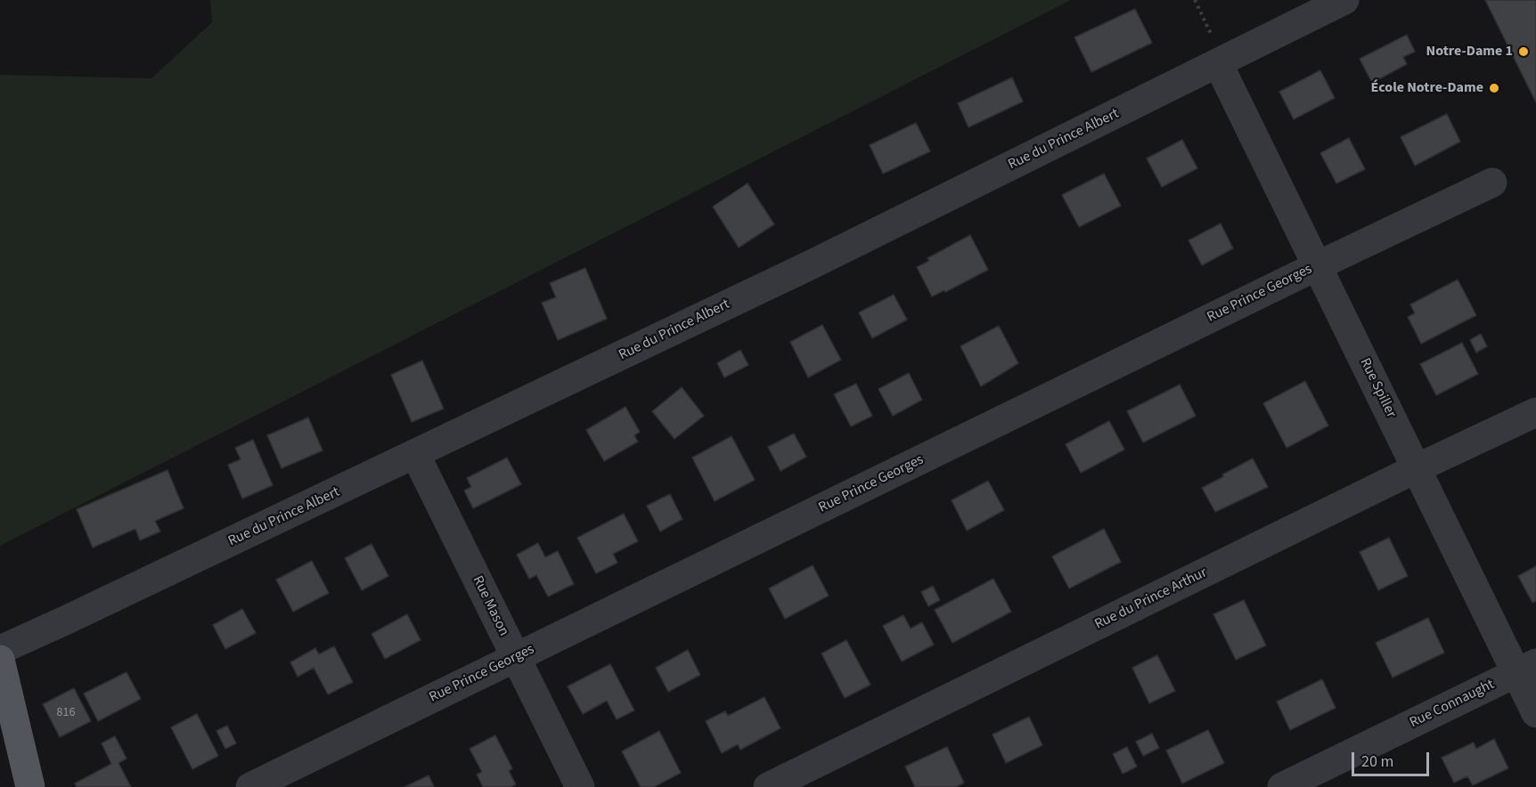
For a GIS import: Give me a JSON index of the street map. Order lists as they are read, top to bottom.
{
  "streets": {
    "street": [
      "Rue du Prince Albert",
      "Rue Prince Georges",
      "Rue Spiller",
      "Rue du Prince Arthur",
      "Rue Mason",
      "Rue Connaught"
    ]
  },
  "crossings": [
    ["Rue du Prince Albert", "Rue Spiller"],
    ["Rue du Prince Albert", "Rue Mason"],
    ["Rue Prince Georges", "Rue Spiller"],
    ["Rue Prince Georges", "Rue Mason"],
    ["Rue Spiller", "Rue du Prince Arthur"],
    ["Rue Spiller", "Rue Connaught"]
  ],
  "places": ["Notre-Dame 1", "École Notre-Dame"],
  "house_numbers": ["816"],
  "scale_bar": "20 m"
}
